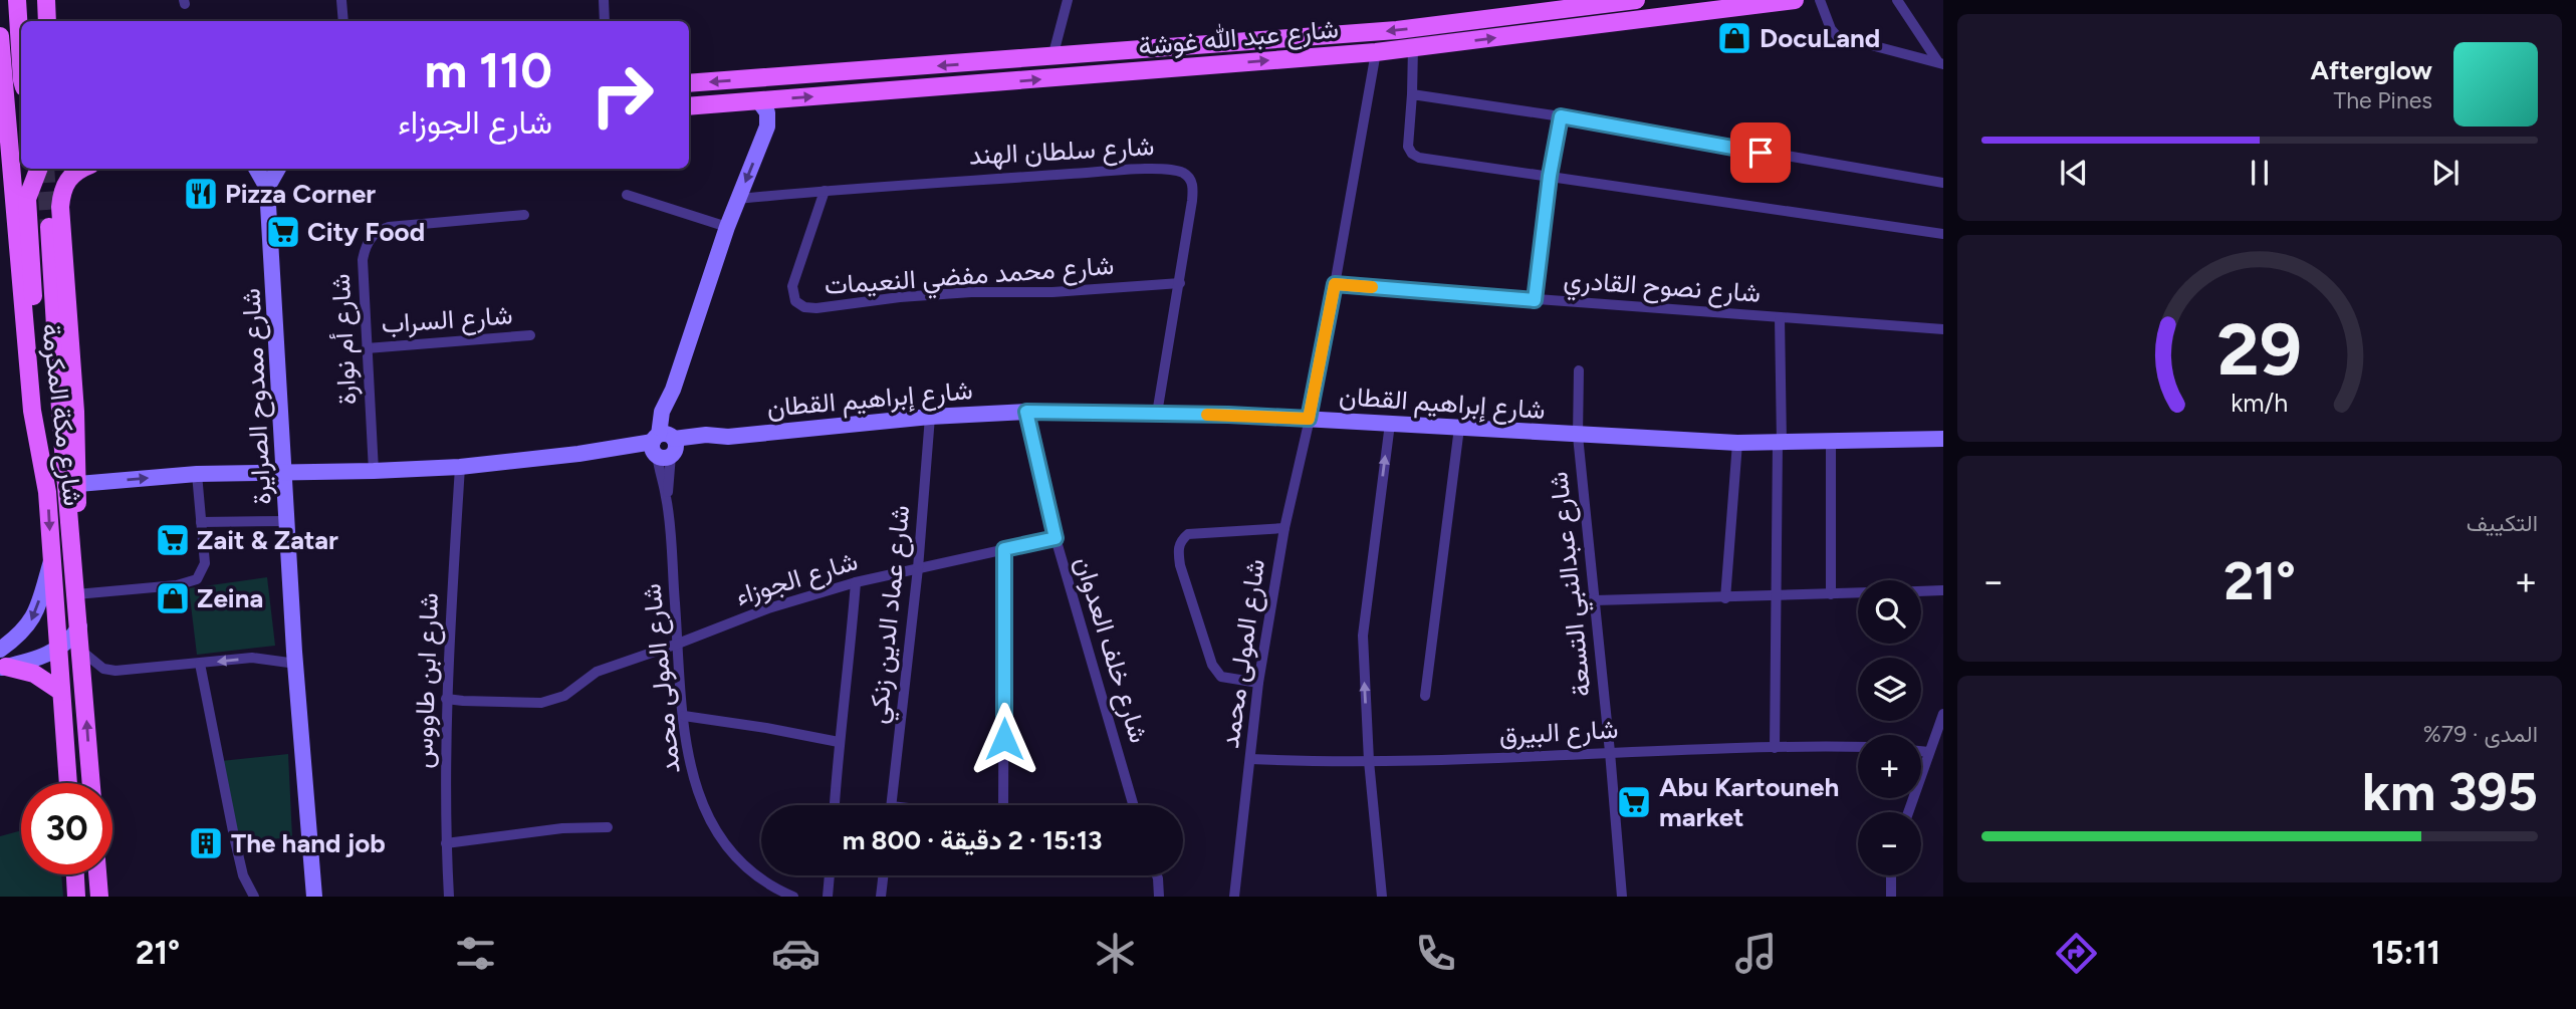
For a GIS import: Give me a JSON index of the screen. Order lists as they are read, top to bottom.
{
  "streets": {
    "main road": ["شارع عبد الله غوشة", "شارع مكة المكرمة"],
    "street": [
      "شارع سلطان الهند",
      "شارع محمد مفضي النعيمات",
      "شارع نصوح القادري",
      "شارع السراب",
      "شارع أم نوارة",
      "شارع ممدوح الصرايرة",
      "شارع إبراهيم القطان",
      "شارع الجوزاء",
      "شارع عبدالنبي التسعة",
      "شارع عماد الدين زنكي",
      "شارع خلف العدوان",
      "شارع المولى محمد",
      "شارع ابن طاووس",
      "شارع البيرق"
    ]
  },
  "crossings": [
    ["شارع عبد الله غوشة", "شارع المولى محمد"],
    ["شارع سلطان الهند", "شارع محمد مفضي النعيمات"],
    ["شارع سلطان الهند", "شارع إبراهيم القطان"],
    ["شارع نصوح القادري", "شارع المولى محمد"],
    ["شارع السراب", "شارع أم نوارة"],
    ["شارع أم نوارة", "شارع إبراهيم القطان"],
    ["شارع ممدوح الصرايرة", "شارع إبراهيم القطان"],
    ["شارع إبراهيم القطان", "شارع عبدالنبي التسعة"],
    ["شارع إبراهيم القطان", "شارع عماد الدين زنكي"],
    ["شارع إبراهيم القطان", "شارع خلف العدوان"],
    ["شارع إبراهيم القطان", "شارع المولى محمد"],
    ["شارع إبراهيم القطان", "شارع ابن طاووس"],
    ["شارع الجوزاء", "شارع عماد الدين زنكي"],
    ["شارع الجوزاء", "شارع خلف العدوان"],
    ["شارع الجوزاء", "شارع المولى محمد"],
    ["شارع الجوزاء", "شارع ابن طاووس"],
    ["شارع عبدالنبي التسعة", "شارع البيرق"],
    ["شارع المولى محمد", "شارع البيرق"]
  ],
  "places": {
    "shop": ["DocuLand", "Zeina"],
    "restaurant": ["Pizza Corner"],
    "supermarket": ["City Food", "Zait & Zatar", "Abu Kartouneh market"],
    "building": ["The hand job"]
  },
  "page": {
    "turn": ["110 m", "شارع الجوزاء"],
    "song": ["Afterglow", "The Pines"],
    "tile": [
      "التكييف",
      ["المدى · 79%", "395 km"]
    ],
    "heat": ["−", "21°", "+"],
    "map_buttons": ["+", "−"],
    "limit": "30",
    "trip": "15:13 · 2 دقيقة · 800 m",
    "tabs": ["15:11", "21°"],
    "gauge": ["29", "km/h"]
  }
}
